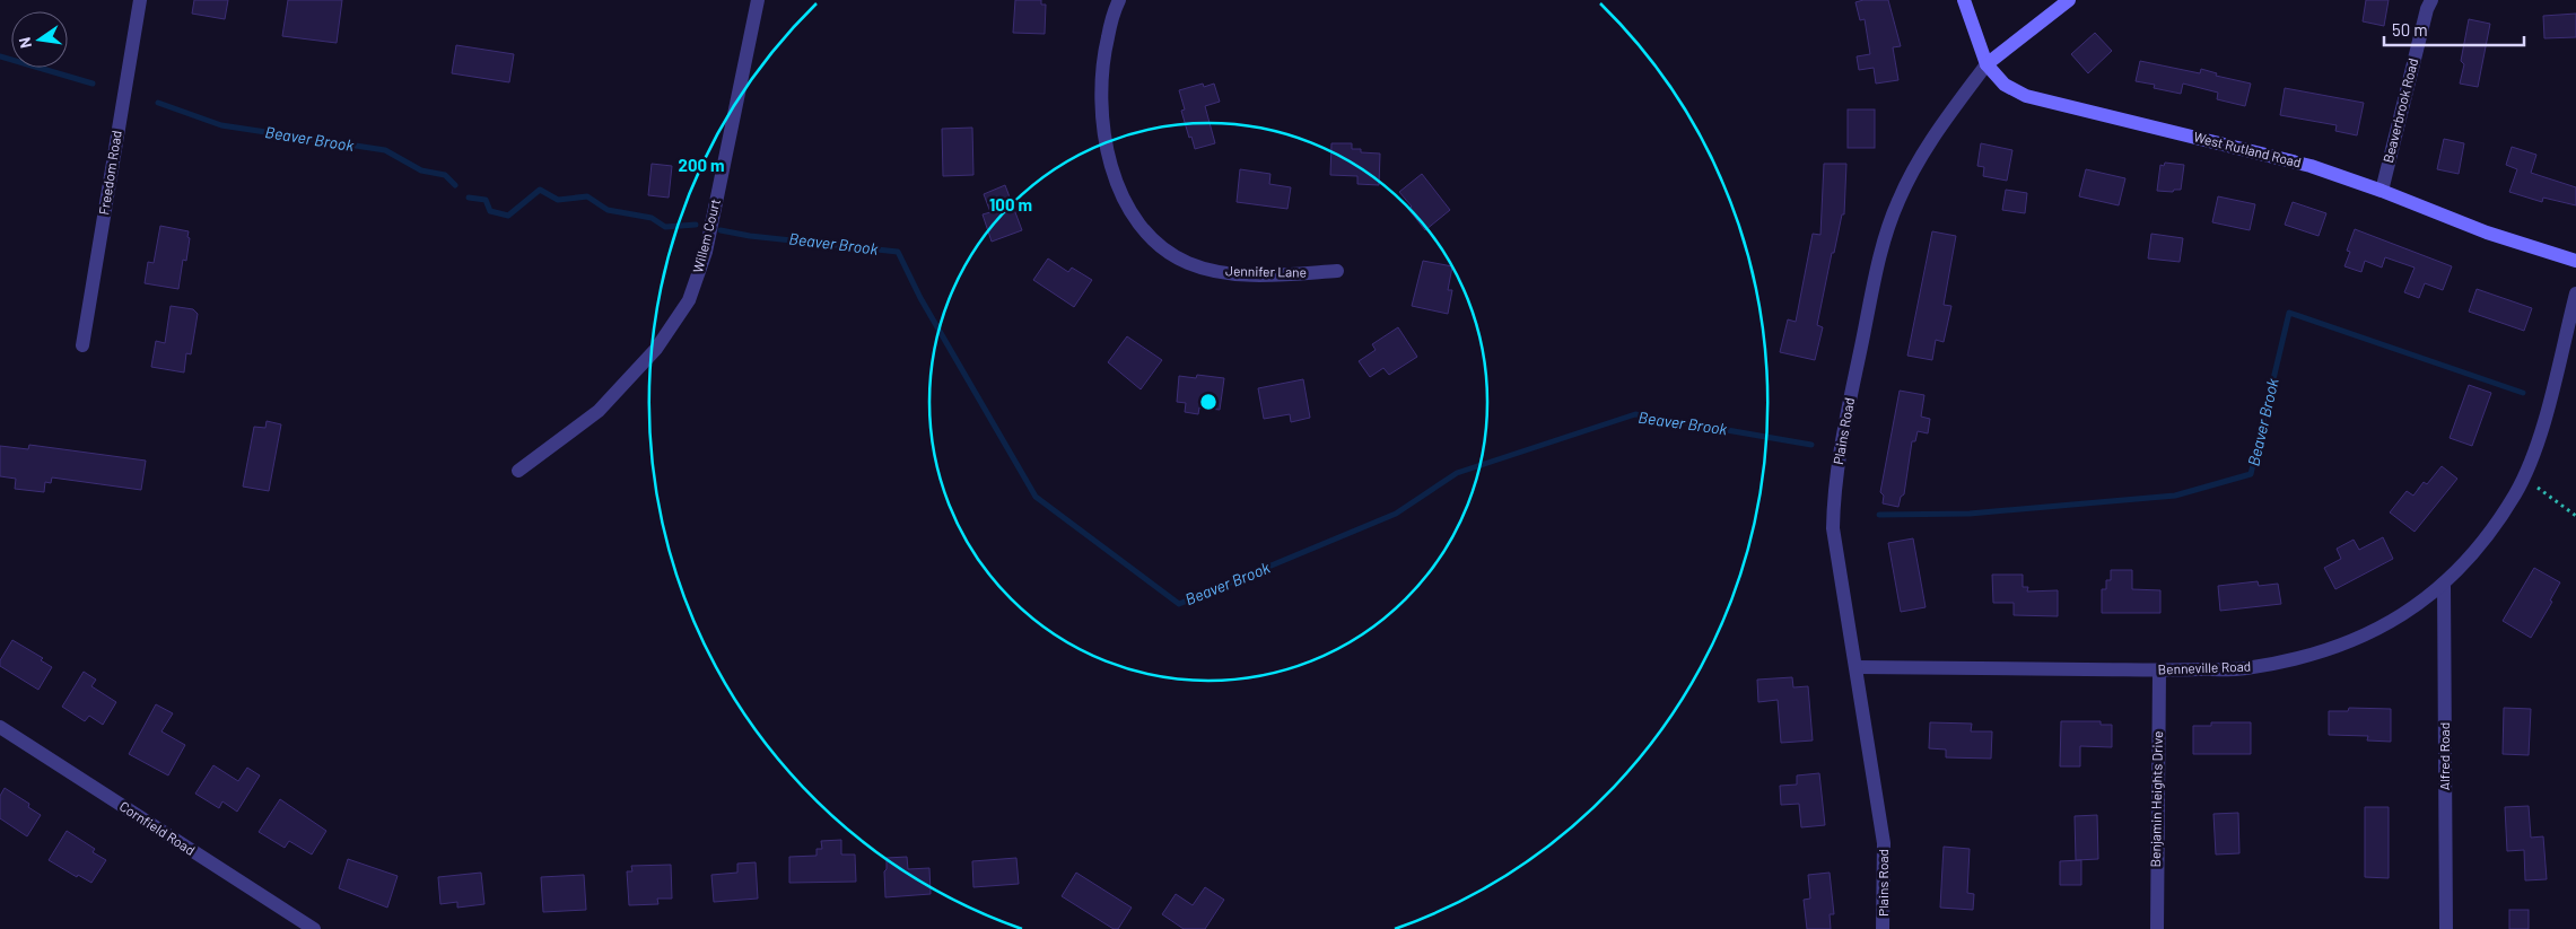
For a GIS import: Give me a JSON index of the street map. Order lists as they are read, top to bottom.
{
  "streets": {
    "main road": ["West Rutland Road", "Plains Road"],
    "street": [
      "Beaverbrook Road",
      "Freedom Road",
      "Willem Court",
      "Jennifer Lane",
      "Benneville Road",
      "Alfred Road",
      "Benjamin Heights Drive",
      "Cornfield Road"
    ]
  },
  "crossings": [
    ["Beaverbrook Road", "West Rutland Road"],
    ["West Rutland Road", "Plains Road"],
    ["Plains Road", "Benneville Road"],
    ["Benneville Road", "Alfred Road"],
    ["Benneville Road", "Benjamin Heights Drive"]
  ],
  "water": ["Beaver Brook"],
  "scale_bar": "50 m",
  "north": "left",
  "rings": ["200 m", "100 m"]
}
